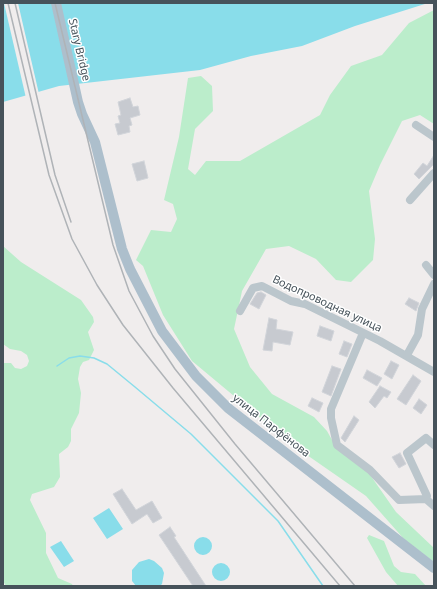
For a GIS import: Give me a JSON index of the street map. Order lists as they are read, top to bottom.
{
  "streets": {
    "main road": ["Stary Bridge", "улица Парфёнова"],
    "street": ["Водопроводная улица"]
  },
  "crossings": [
    ["Stary Bridge", "улица Парфёнова"]
  ]
}
